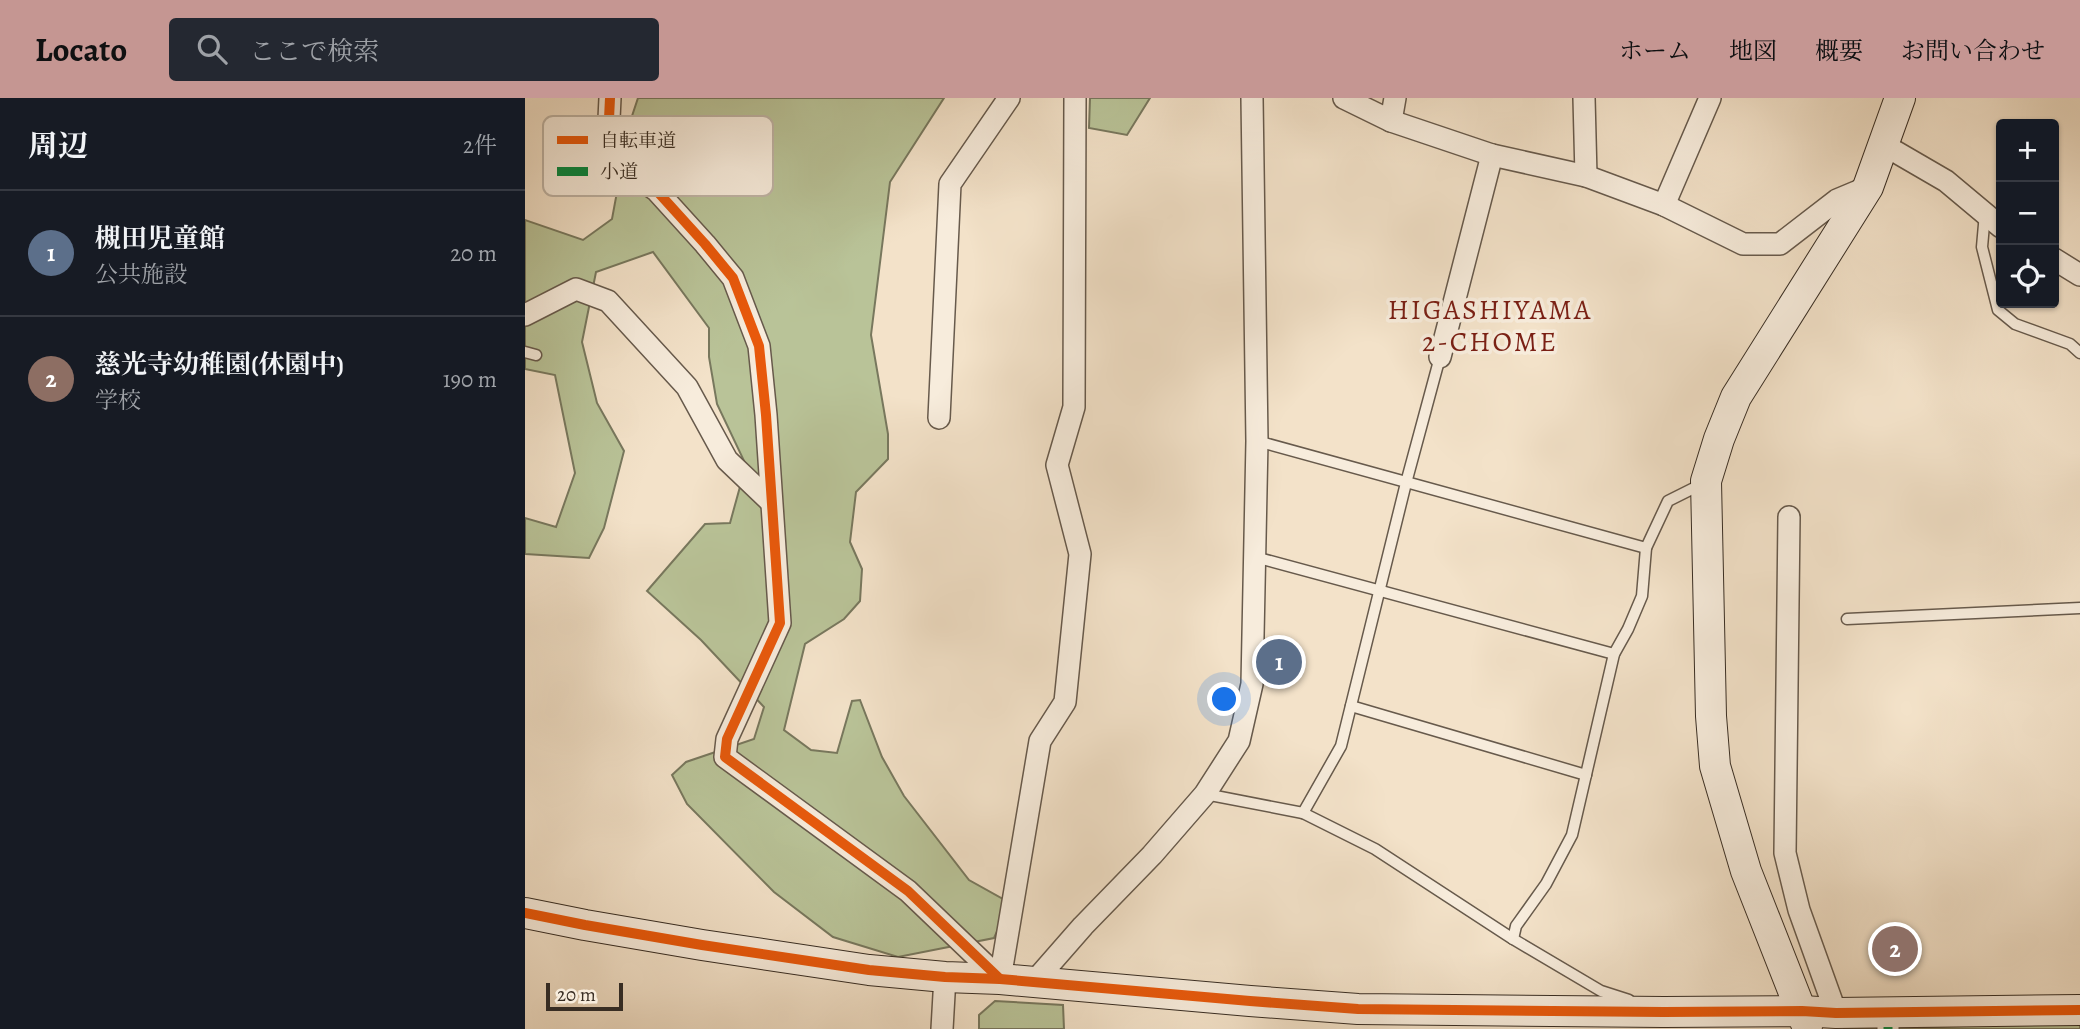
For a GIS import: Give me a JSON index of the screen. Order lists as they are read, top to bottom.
{
  "districts": ["HIGASHIYAMA 2-CHOME"],
  "legend": ["自転車道", "小道"],
  "scale_bar": "20 m",
  "page": {
    "header": "Locato",
    "search": "ここで検索",
    "nav": [
      "ホーム",
      "地図",
      "概要",
      "お問い合わせ"
    ],
    "heading": ["周辺", "2件"],
    "map_buttons": ["+", "−"],
    "list": [
      {
        "mark": "1",
        "name": "槻田児童館",
        "note": "公共施設",
        "value": "20 m"
      },
      {
        "mark": "2",
        "name": "慈光寺幼稚園(休園中)",
        "note": "学校",
        "value": "190 m"
      }
    ],
    "pins": ["1", "2"],
    "scale": "20 m"
  }
}
